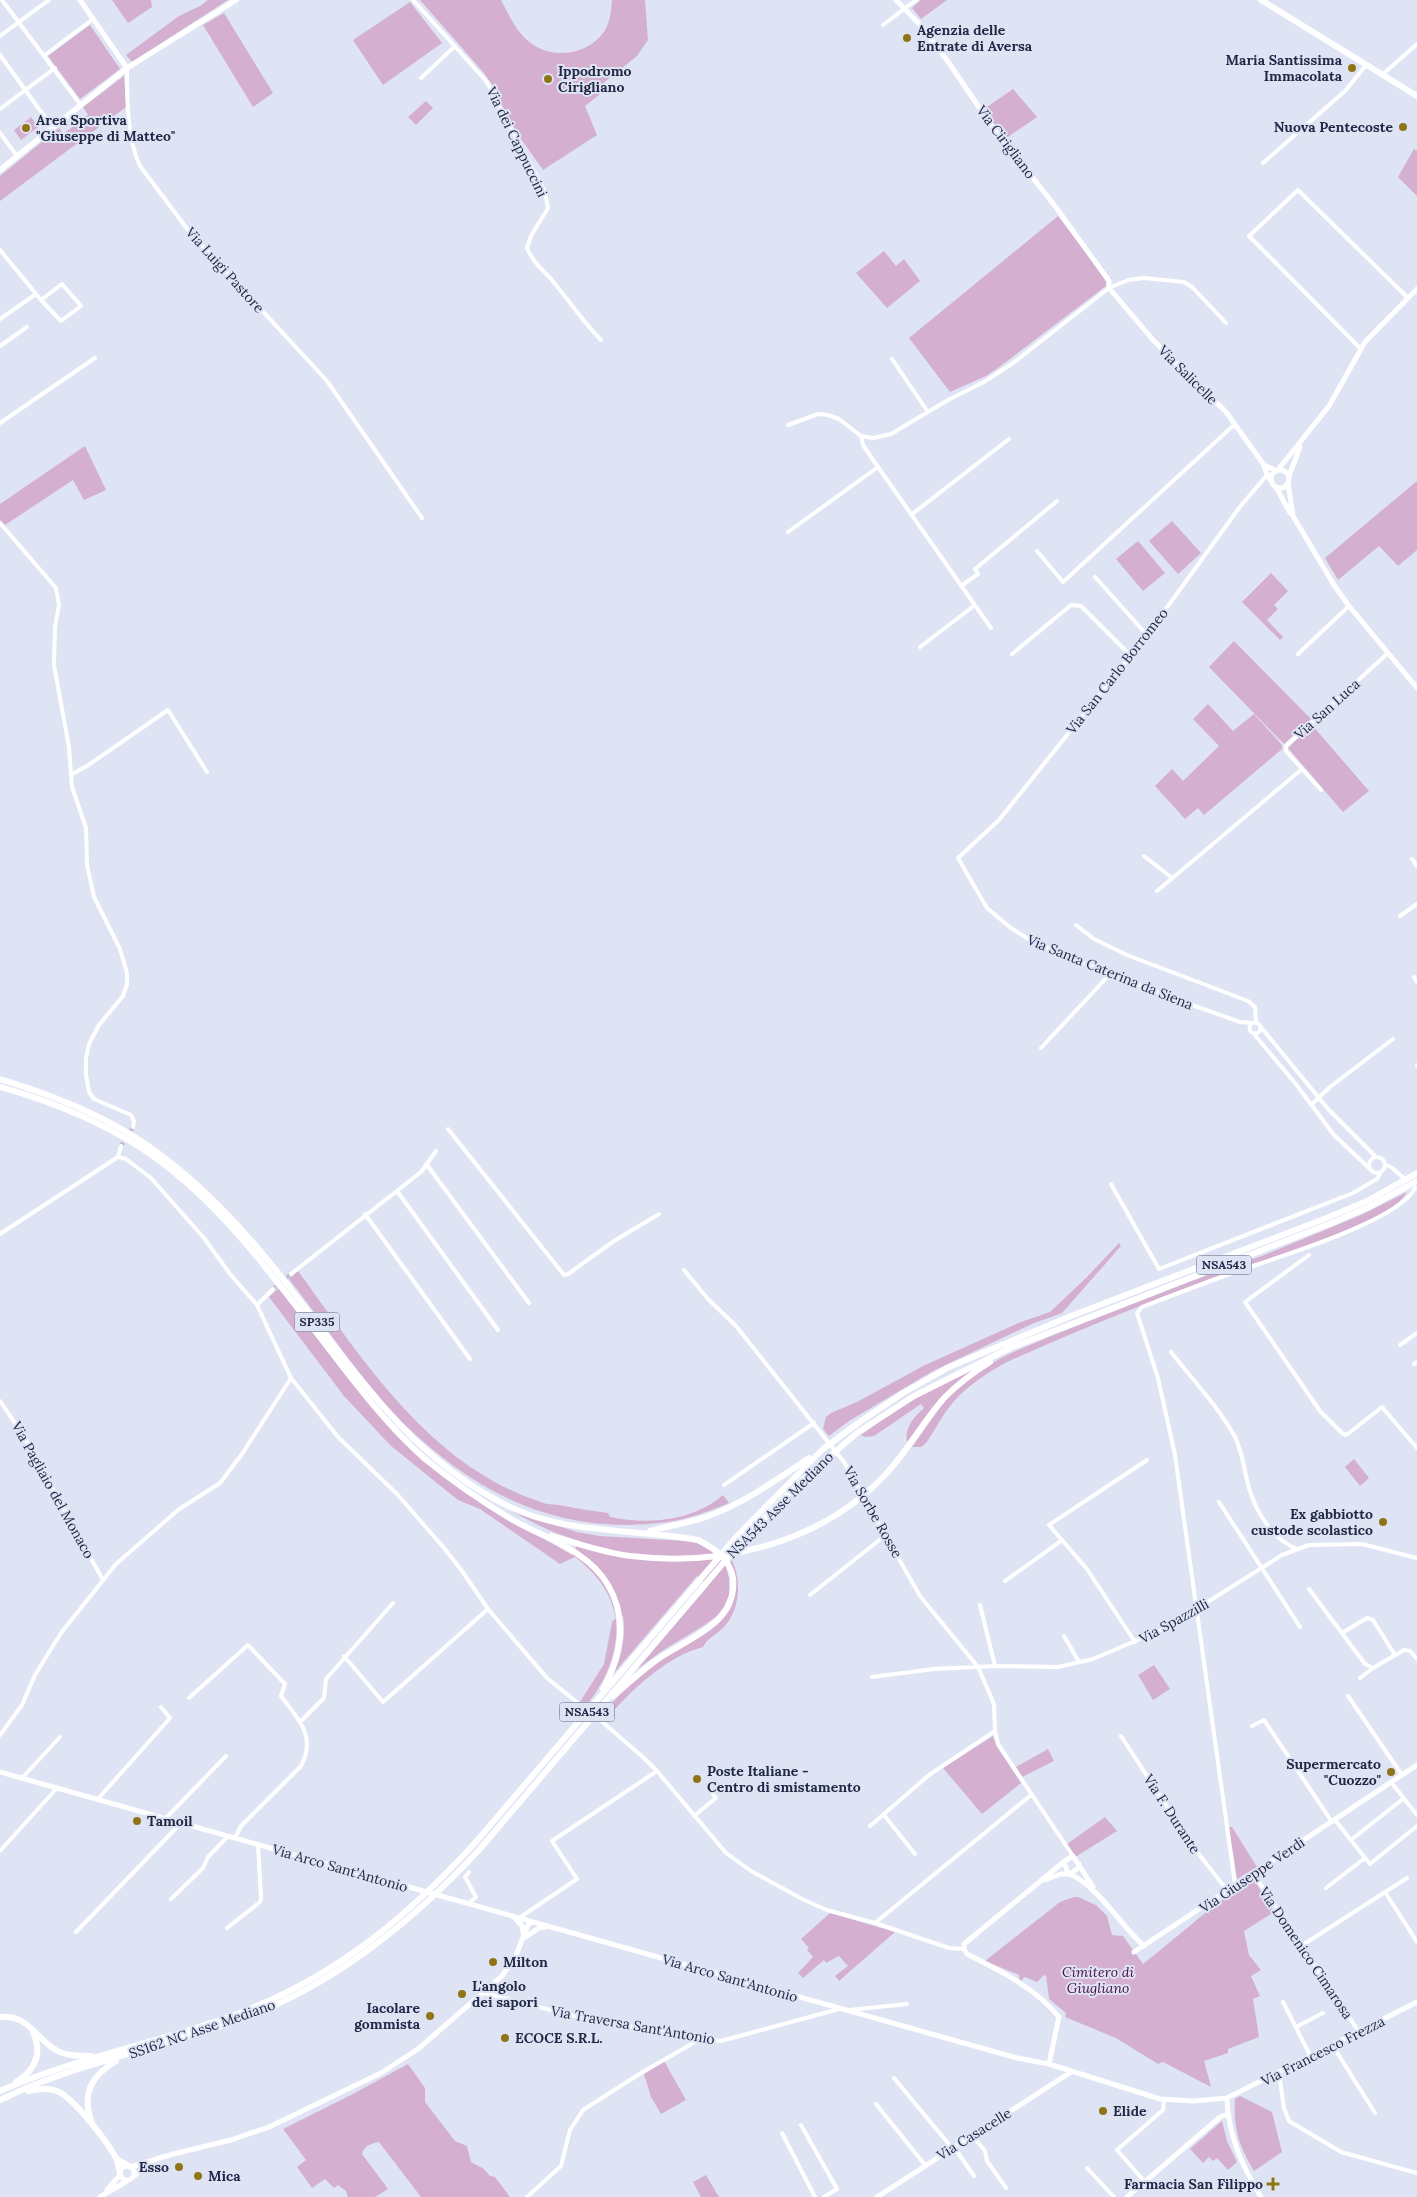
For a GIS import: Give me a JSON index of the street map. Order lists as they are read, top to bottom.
{
  "streets": {
    "main road": [
      "NSA543",
      "SP335",
      "NSA543 Asse Mediano",
      "SS162 NC Asse Mediano"
    ],
    "street": [
      "Via dei Cappuccini",
      "Via Cirigliano",
      "Via Luigi Pastore",
      "Via Salicelle",
      "Via San Carlo Borromeo",
      "Via San Luca",
      "Via Santa Caterina da Siena",
      "Via Pagliaio del Monaco",
      "Via Sorbe Rosse",
      "Via Spazzilli",
      "Via F. Durante",
      "Via Arco Sant'Antonio",
      "Via Giuseppe Verdi",
      "Via Domenico Cimarosa",
      "Via Traversa Sant'Antonio",
      "Via Francesco Frezza",
      "Via Casacelle"
    ]
  },
  "crossings": [
    ["Via Cirigliano", "Via Salicelle"],
    ["Via San Carlo Borromeo", "Via Santa Caterina da Siena"],
    ["NSA543", "SP335"],
    ["NSA543", "NSA543 Asse Mediano"],
    ["NSA543 Asse Mediano", "SS162 NC Asse Mediano"],
    ["Via F. Durante", "Via Giuseppe Verdi"],
    ["Via Arco Sant'Antonio", "Via Traversa Sant'Antonio"],
    ["Via Arco Sant'Antonio", "Via Francesco Frezza"],
    ["Via Arco Sant'Antonio", "Via Casacelle"],
    ["Via Giuseppe Verdi", "Via Domenico Cimarosa"],
    ["Via Domenico Cimarosa", "Via Francesco Frezza"]
  ],
  "parks": ["Cimitero di Giugliano"],
  "places": {
    "other": [
      "Agenzia delle Entrate di Aversa",
      "Maria Santissima Immacolata",
      "Ippodromo Cirigliano",
      "Nuova Pentecoste",
      "Area Sportiva \"Giuseppe di Matteo\"",
      "Ex gabbiotto custode scolastico",
      "Supermercato \"Cuozzo\"",
      "Poste Italiane - Centro di smistamento",
      "Tamoil",
      "Milton",
      "L'angolo dei sapori",
      "Iacolare gommista",
      "ECOCE S.R.L.",
      "Elide",
      "Esso",
      "Mica"
    ],
    "health": ["Farmacia San Filippo"]
  }
}
